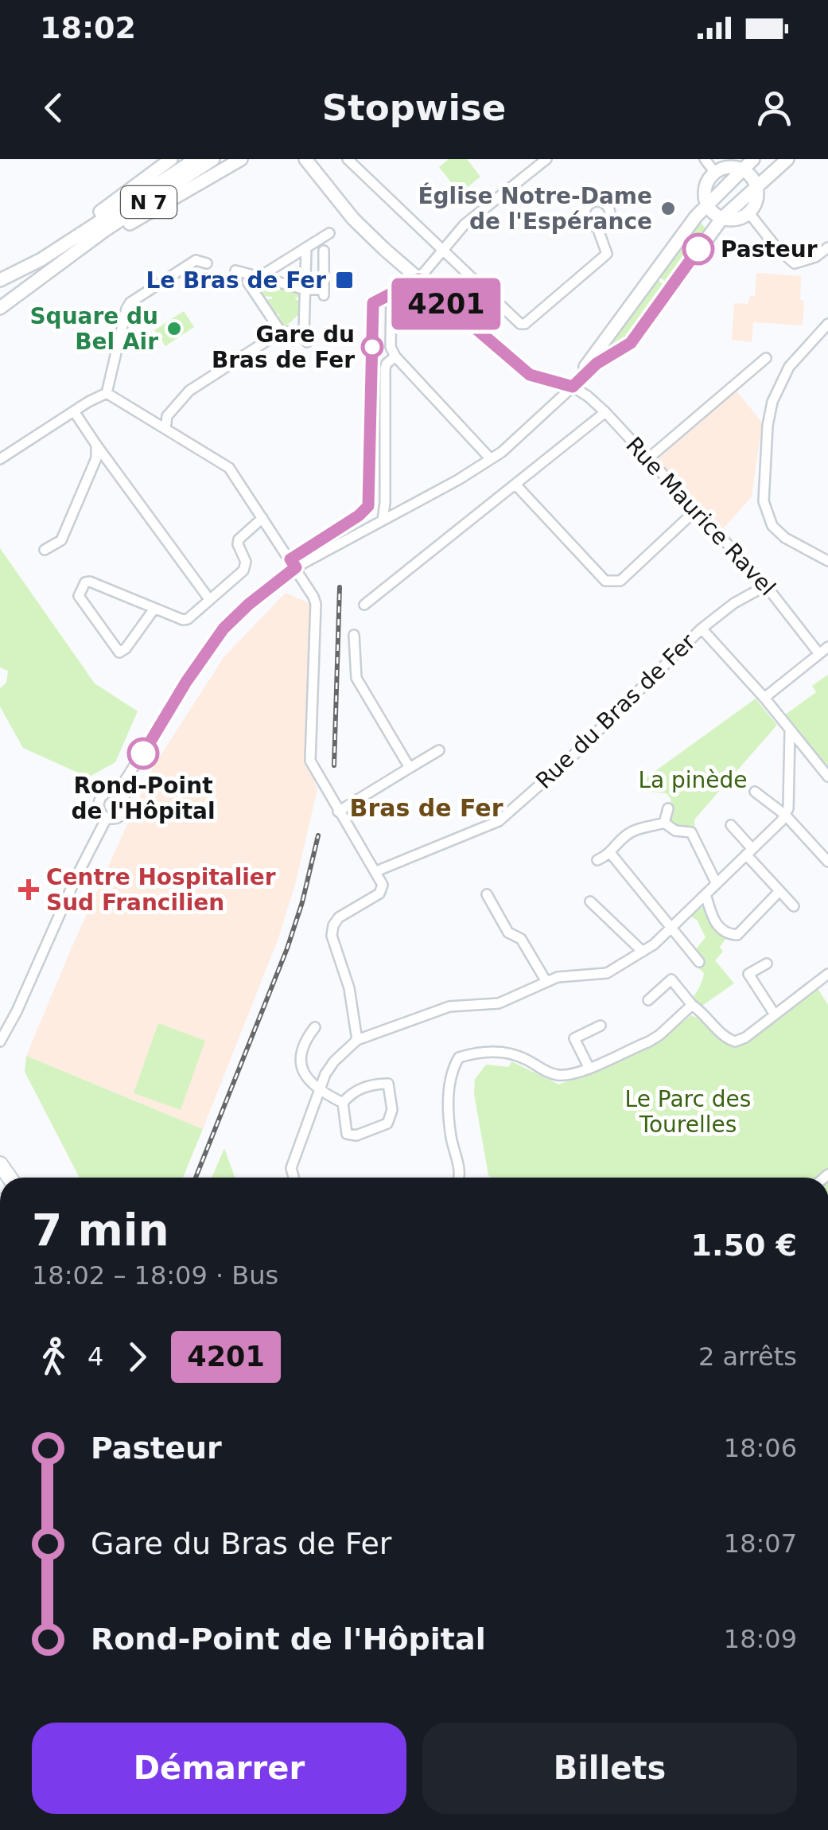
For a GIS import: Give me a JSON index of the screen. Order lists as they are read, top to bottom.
{
  "streets": {
    "main road": ["N 7"],
    "street": ["Rue Maurice Ravel", "Rue du Bras de Fer"]
  },
  "crossings": [
    ["Rue Maurice Ravel", "Rue du Bras de Fer"]
  ],
  "districts": ["Bras de Fer"],
  "parks": ["La pinède", "Le Parc des Tourelles"],
  "places": {
    "other": [
      "Église Notre-Dame de l'Espérance",
      "Pasteur",
      "Square du Bel Air",
      "Gare du Bras de Fer",
      "Rond-Point de l'Hôpital"
    ],
    "transit": ["Le Bras de Fer"],
    "health": ["Centre Hospitalier Sud Francilien"]
  },
  "lines": ["bus line 4201"],
  "page": {
    "status": "18:02",
    "header": "Stopwise",
    "on_map": "4201",
    "heading": ["7 min", "18:02 – 18:09 · Bus", "1.50 €"],
    "legs": ["4", "4201", "2 arrêts"],
    "list": [
      {
        "name": "Pasteur",
        "value": "18:06"
      },
      {
        "name": "Gare du Bras de Fer",
        "value": "18:07"
      },
      {
        "name": "Rond-Point de l'Hôpital",
        "value": "18:09"
      }
    ],
    "buttons": ["Démarrer", "Billets"]
  }
}
